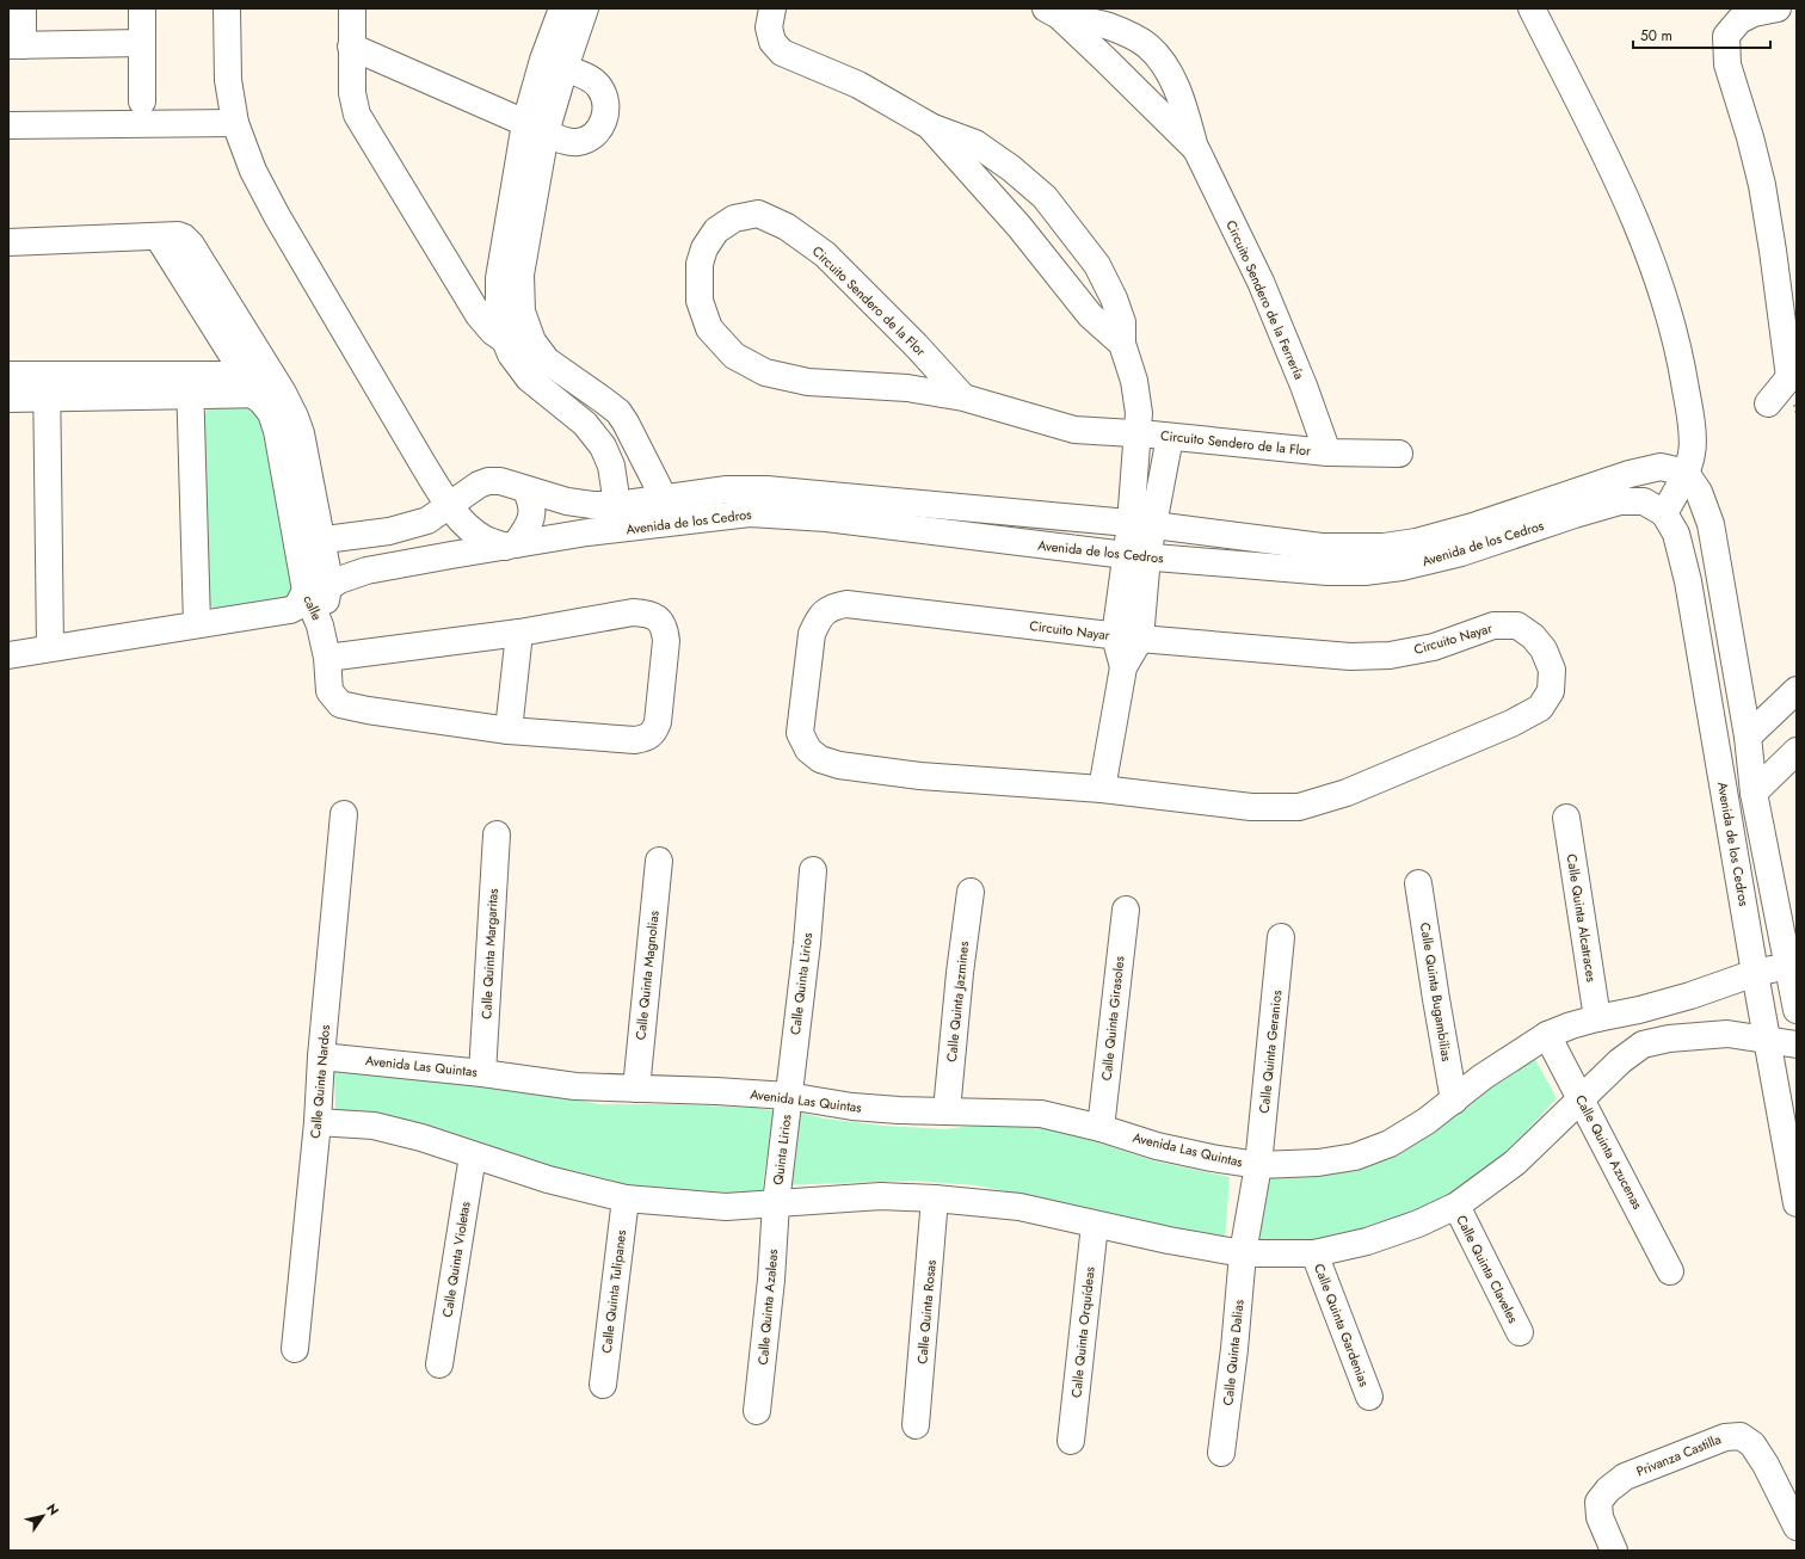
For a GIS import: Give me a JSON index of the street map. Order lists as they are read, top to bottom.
{
  "streets": {
    "street": [
      "Circuito Sendero de la Ferrería",
      "Circuito Sendero de la Flor",
      "Avenida de los Cedros",
      "calle",
      "Circuito Nayar",
      "Calle Quinta Alcatraces",
      "Calle Quinta Margaritas",
      "Calle Quinta Magnolias",
      "Calle Quinta Lirios",
      "Calle Quinta Bugambilias",
      "Calle Quinta Jazmines",
      "Calle Quinta Girasoles",
      "Calle Quinta Geranios",
      "Avenida Las Quintas",
      "Calle Quinta Nardos",
      "Quinta Lirios",
      "Calle Quinta Azucenas",
      "Calle Quinta Violetas",
      "Calle Quinta Claveles",
      "Calle Quinta Tulipanes",
      "Calle Quinta Azaleas",
      "Calle Quinta Rosas",
      "Calle Quinta Gardenias",
      "Calle Quinta Orquídeas",
      "Calle Quinta Dalias",
      "Privanza Castilla"
    ]
  },
  "crossings": [
    ["Circuito Sendero de la Ferrería", "Circuito Sendero de la Flor"],
    ["Avenida de los Cedros", "calle"],
    ["Avenida de los Cedros", "Avenida Las Quintas"],
    ["Calle Quinta Alcatraces", "Avenida Las Quintas"],
    ["Calle Quinta Margaritas", "Avenida Las Quintas"],
    ["Calle Quinta Magnolias", "Avenida Las Quintas"],
    ["Calle Quinta Lirios", "Avenida Las Quintas"],
    ["Calle Quinta Lirios", "Quinta Lirios"],
    ["Calle Quinta Bugambilias", "Avenida Las Quintas"],
    ["Calle Quinta Jazmines", "Avenida Las Quintas"],
    ["Calle Quinta Girasoles", "Avenida Las Quintas"],
    ["Calle Quinta Geranios", "Avenida Las Quintas"],
    ["Calle Quinta Geranios", "Calle Quinta Dalias"],
    ["Avenida Las Quintas", "Calle Quinta Nardos"],
    ["Avenida Las Quintas", "Quinta Lirios"],
    ["Avenida Las Quintas", "Calle Quinta Azucenas"],
    ["Quinta Lirios", "Calle Quinta Azaleas"]
  ],
  "scale_bar": "50 m",
  "north": "top right"
}
